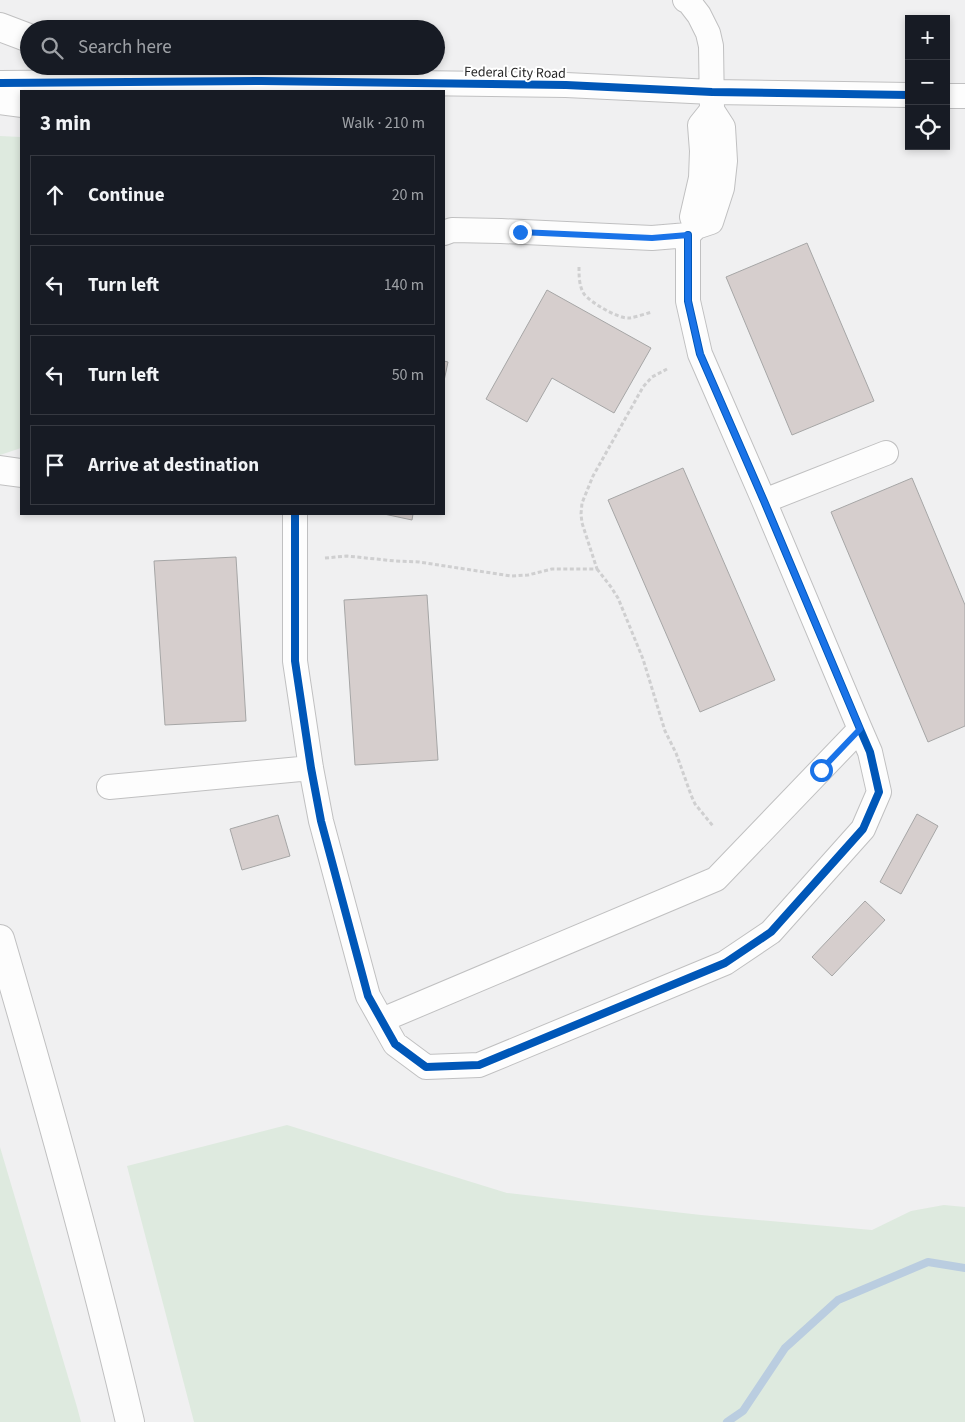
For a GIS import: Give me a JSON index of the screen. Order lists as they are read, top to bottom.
{
  "streets": {
    "street": ["Federal City Road"]
  },
  "page": {
    "map_buttons": ["+", "−"],
    "search": "Search here",
    "heading": ["3 min", "Walk · 210 m"],
    "list": [
      ["Continue", "20 m"],
      ["Turn left", "140 m"],
      ["Turn left", "50 m"],
      "Arrive at destination"
    ]
  }
}
